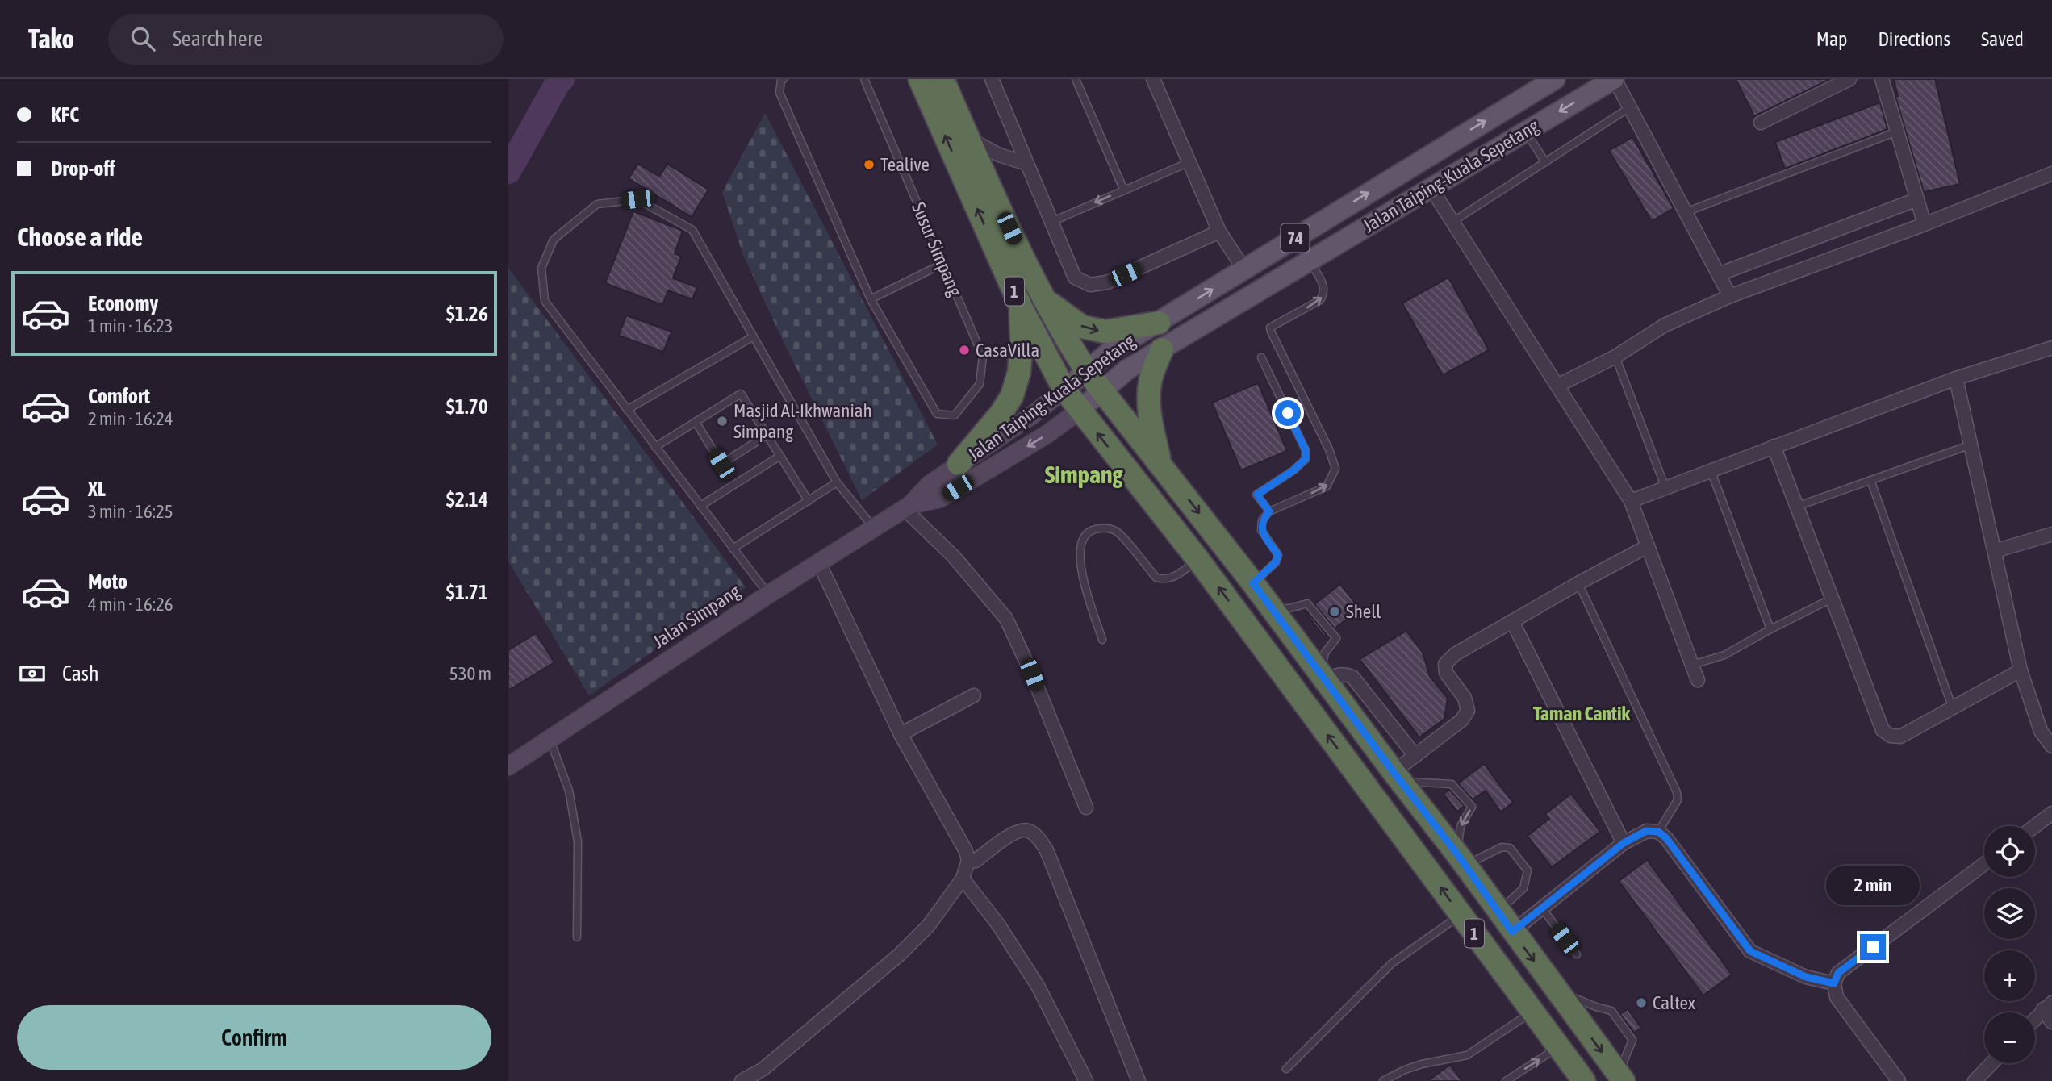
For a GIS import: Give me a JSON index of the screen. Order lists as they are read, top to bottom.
{
  "streets": {
    "highway": ["1"],
    "main road": ["Jalan Taiping-Kuala Sepetang", "74", "Jalan Simpang"],
    "lane": ["Susur Simpang"]
  },
  "crossings": [
    ["Jalan Taiping-Kuala Sepetang", "1"],
    ["Jalan Taiping-Kuala Sepetang", "Jalan Simpang"]
  ],
  "districts": ["Simpang", "Taman Cantik"],
  "places": [
    "Tealive",
    "CasaVilla",
    "Masjid Al-Ikhwaniah Simpang",
    "Shell",
    "Caltex"
  ],
  "page": {
    "header": "Tako",
    "search": "Search here",
    "nav": ["Map", "Directions", "Saved"],
    "banner": ["KFC", "Drop-off"],
    "heading": "Choose a ride",
    "list": [
      {
        "name": "Economy",
        "note": "1 min · 16:23",
        "value": "$1.26"
      },
      {
        "name": "Comfort",
        "note": "2 min · 16:24",
        "value": "$1.70"
      },
      {
        "name": "XL",
        "note": "3 min · 16:25",
        "value": "$2.14"
      },
      {
        "name": "Moto",
        "note": "4 min · 16:26",
        "value": "$1.71"
      }
    ],
    "pay": ["Cash", "530 m"],
    "map_buttons": ["+", "−"],
    "bubble": "2 min",
    "buttons": "Confirm"
  }
}
